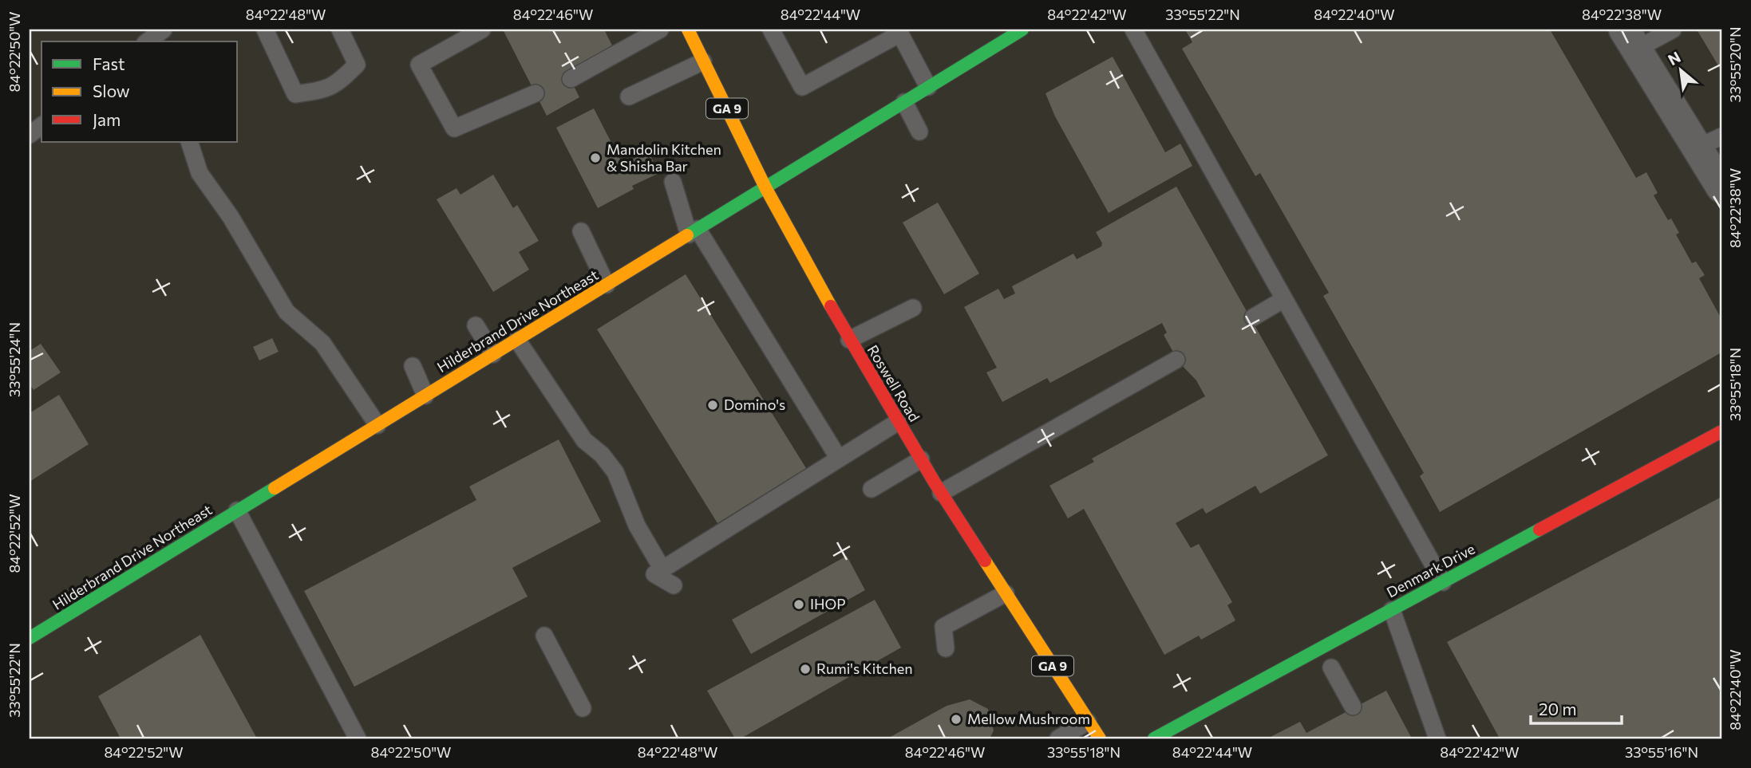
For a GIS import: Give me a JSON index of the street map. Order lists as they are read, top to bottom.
{
  "streets": {
    "street": [
      "GA 9",
      "Hilderbrand Drive Northeast",
      "Roswell Road",
      "Denmark Drive"
    ]
  },
  "crossings": [
    ["Hilderbrand Drive Northeast", "Roswell Road"]
  ],
  "places": [
    "Mandolin Kitchen & Shisha Bar",
    "Domino's",
    "IHOP",
    "Rumi's Kitchen",
    "Mellow Mushroom"
  ],
  "legend": ["Fast", "Slow", "Jam"],
  "scale_bar": "20 m",
  "north": "top left",
  "coordinates": [
    "84°22'48\"W",
    "84°22'46\"W",
    "84°22'44\"W",
    "84°22'42\"W",
    "33°55'22\"N",
    "84°22'40\"W",
    "84°22'38\"W",
    "84°22'50\"W",
    "33°55'20\"N",
    "33°55'24\"N",
    "33°55'18\"N",
    "84°22'52\"W",
    "33°55'16\"N"
  ]
}
